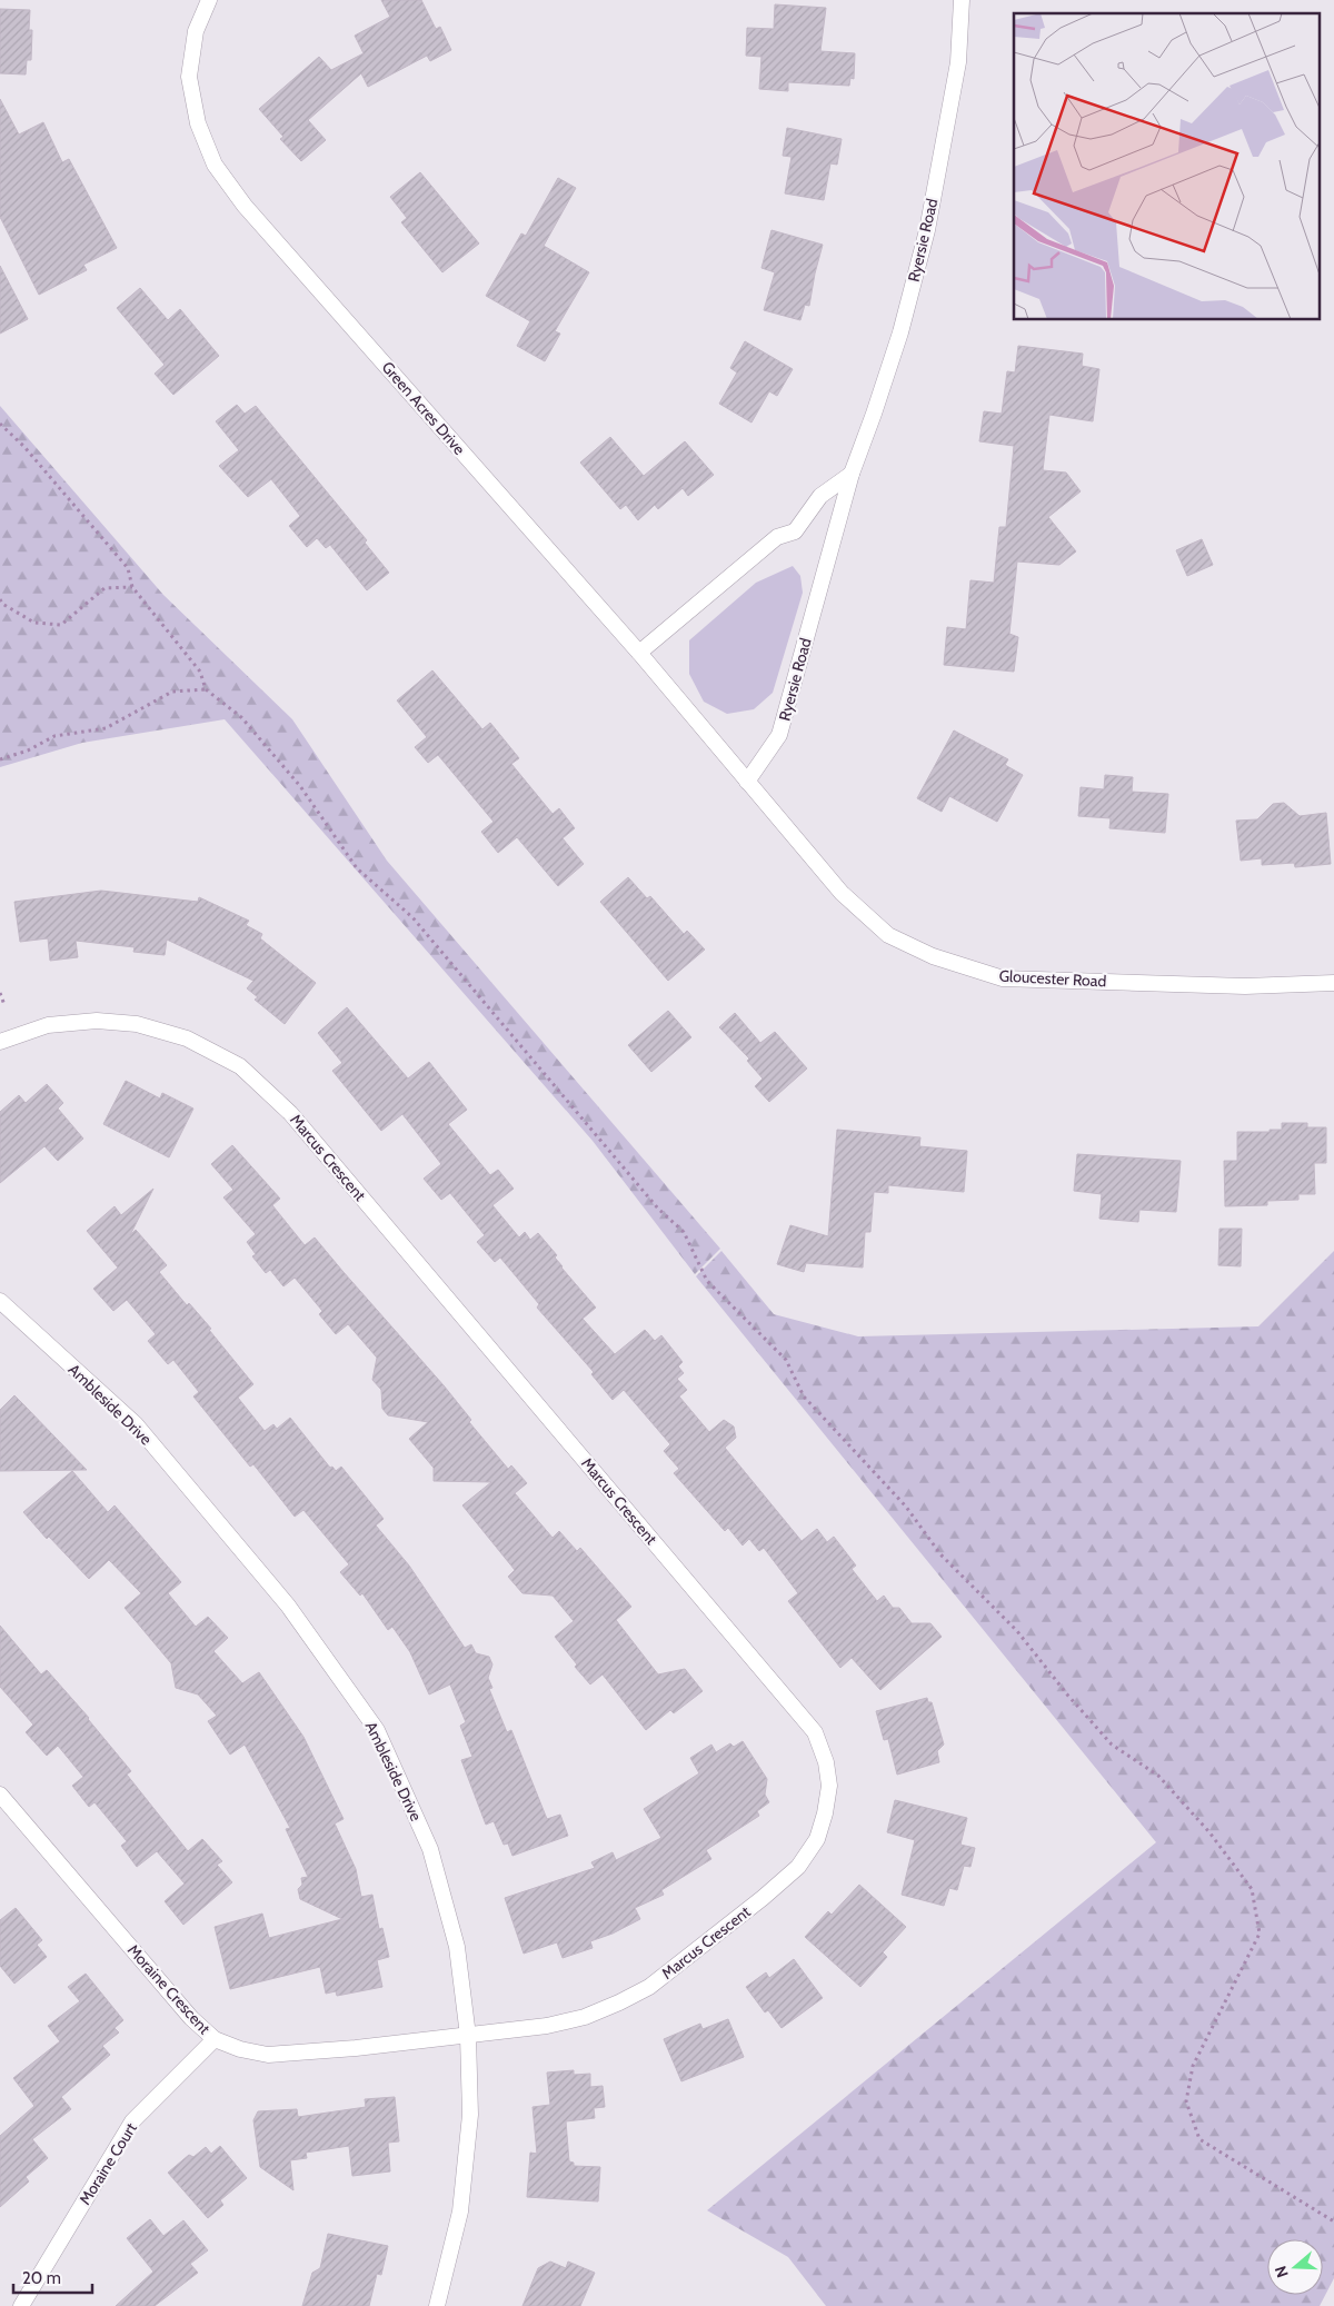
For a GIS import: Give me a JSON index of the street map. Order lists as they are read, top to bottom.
{
  "streets": {
    "street": [
      "Ryersie Road",
      "Green Acres Drive",
      "Gloucester Road",
      "Marcus Crescent",
      "Ambleside Drive",
      "Moraine Crescent",
      "Moraine Court"
    ]
  },
  "crossings": [
    ["Ryersie Road", "Green Acres Drive"],
    ["Ryersie Road", "Gloucester Road"],
    ["Green Acres Drive", "Gloucester Road"],
    ["Marcus Crescent", "Ambleside Drive"],
    ["Marcus Crescent", "Moraine Crescent"],
    ["Ambleside Drive", "Moraine Crescent"],
    ["Moraine Crescent", "Moraine Court"]
  ],
  "scale_bar": "20 m",
  "north": "left"
}
